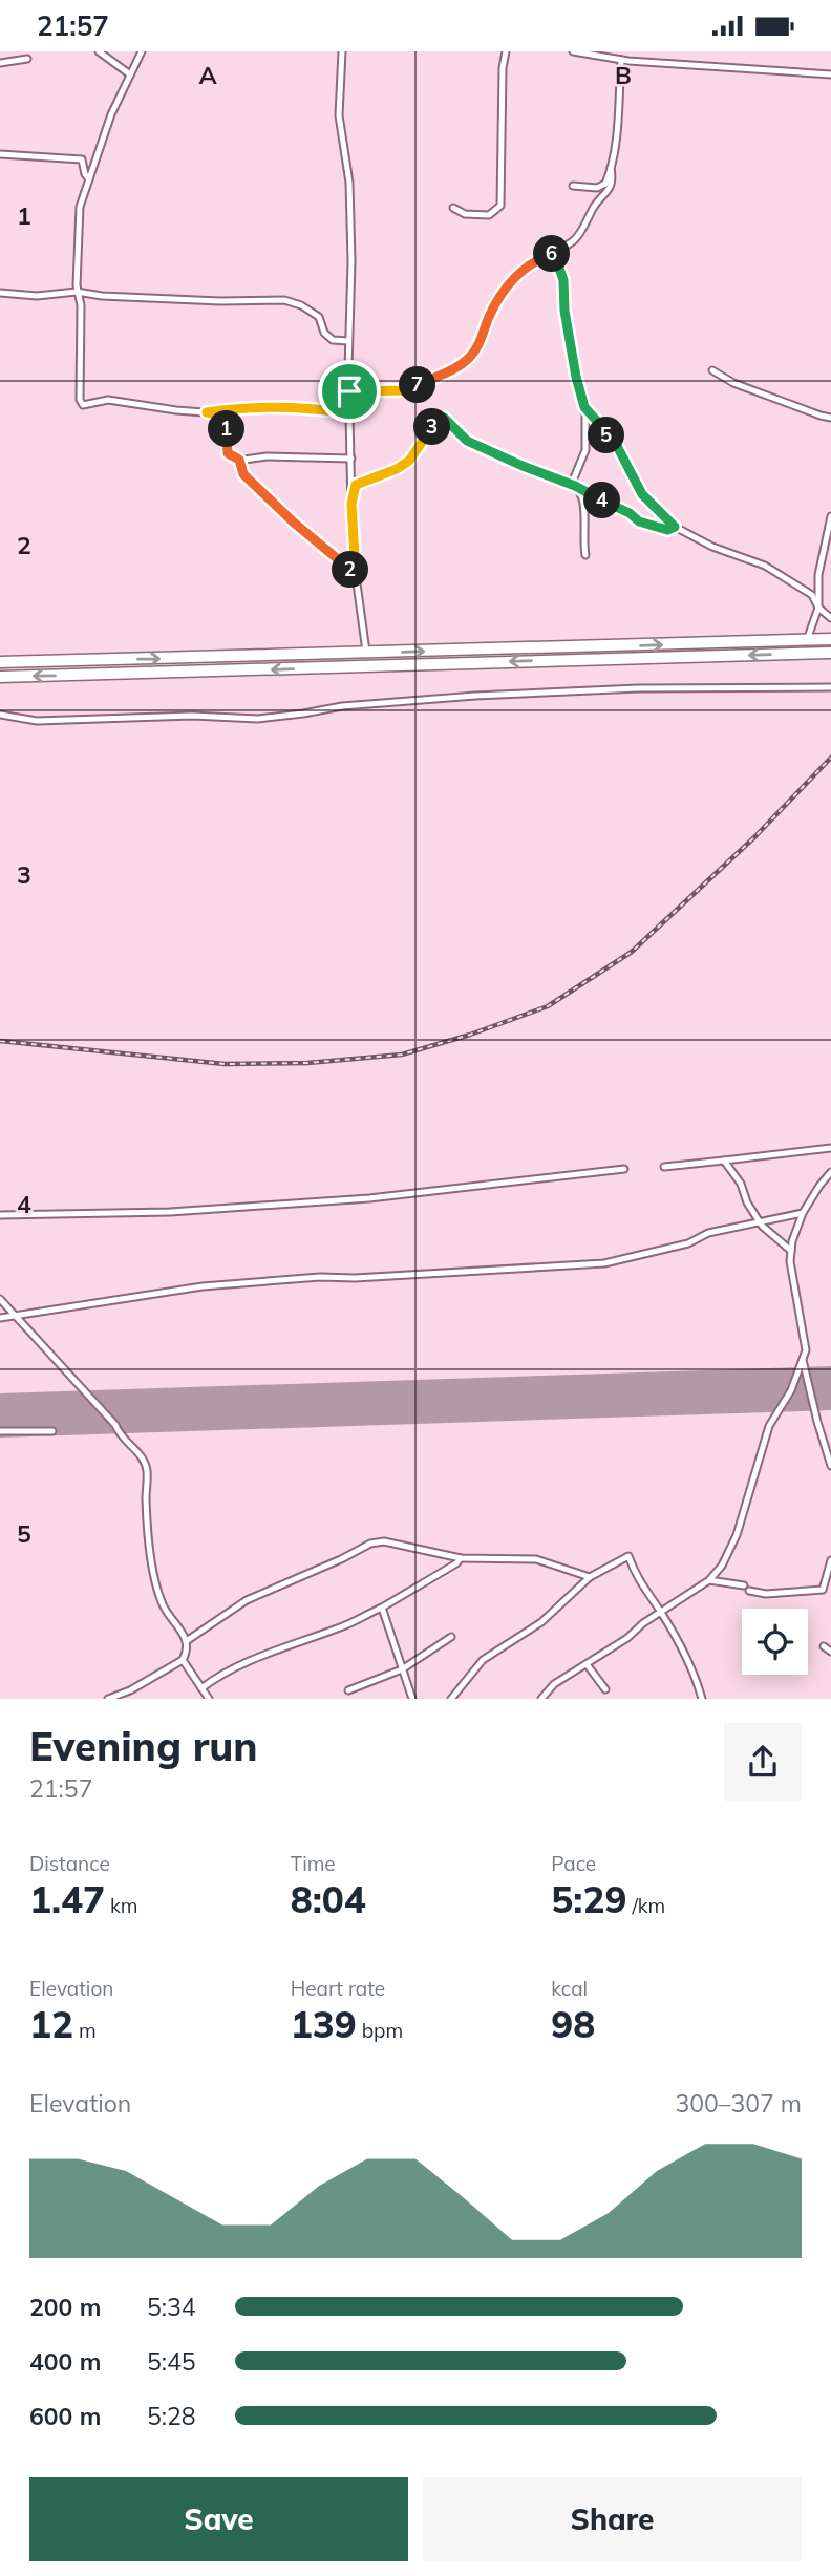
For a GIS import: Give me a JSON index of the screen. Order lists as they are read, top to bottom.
{
  "page": {
    "status": "21:57",
    "pins": [
      "6",
      "7",
      "3",
      "1",
      "5",
      "4",
      "2"
    ],
    "heading": ["Evening run", "21:57"],
    "stats": [
      ["Distance", "1.47 km"],
      ["Time", "8:04"],
      ["Pace", "5:29 /km"],
      ["Elevation", "12 m"],
      ["Heart rate", "139 bpm"],
      ["kcal", "98"]
    ],
    "chart": ["Elevation", "300–307 m"],
    "list": [
      {
        "name": "200 m",
        "note": "5:34"
      },
      {
        "name": "400 m",
        "note": "5:45"
      },
      {
        "name": "600 m",
        "note": "5:28"
      }
    ],
    "buttons": ["Save", "Share"]
  },
  "grid": {
    "columns": ["A", "B"],
    "rows": [
      "1",
      "2",
      "3",
      "4",
      "5"
    ]
  }
}
